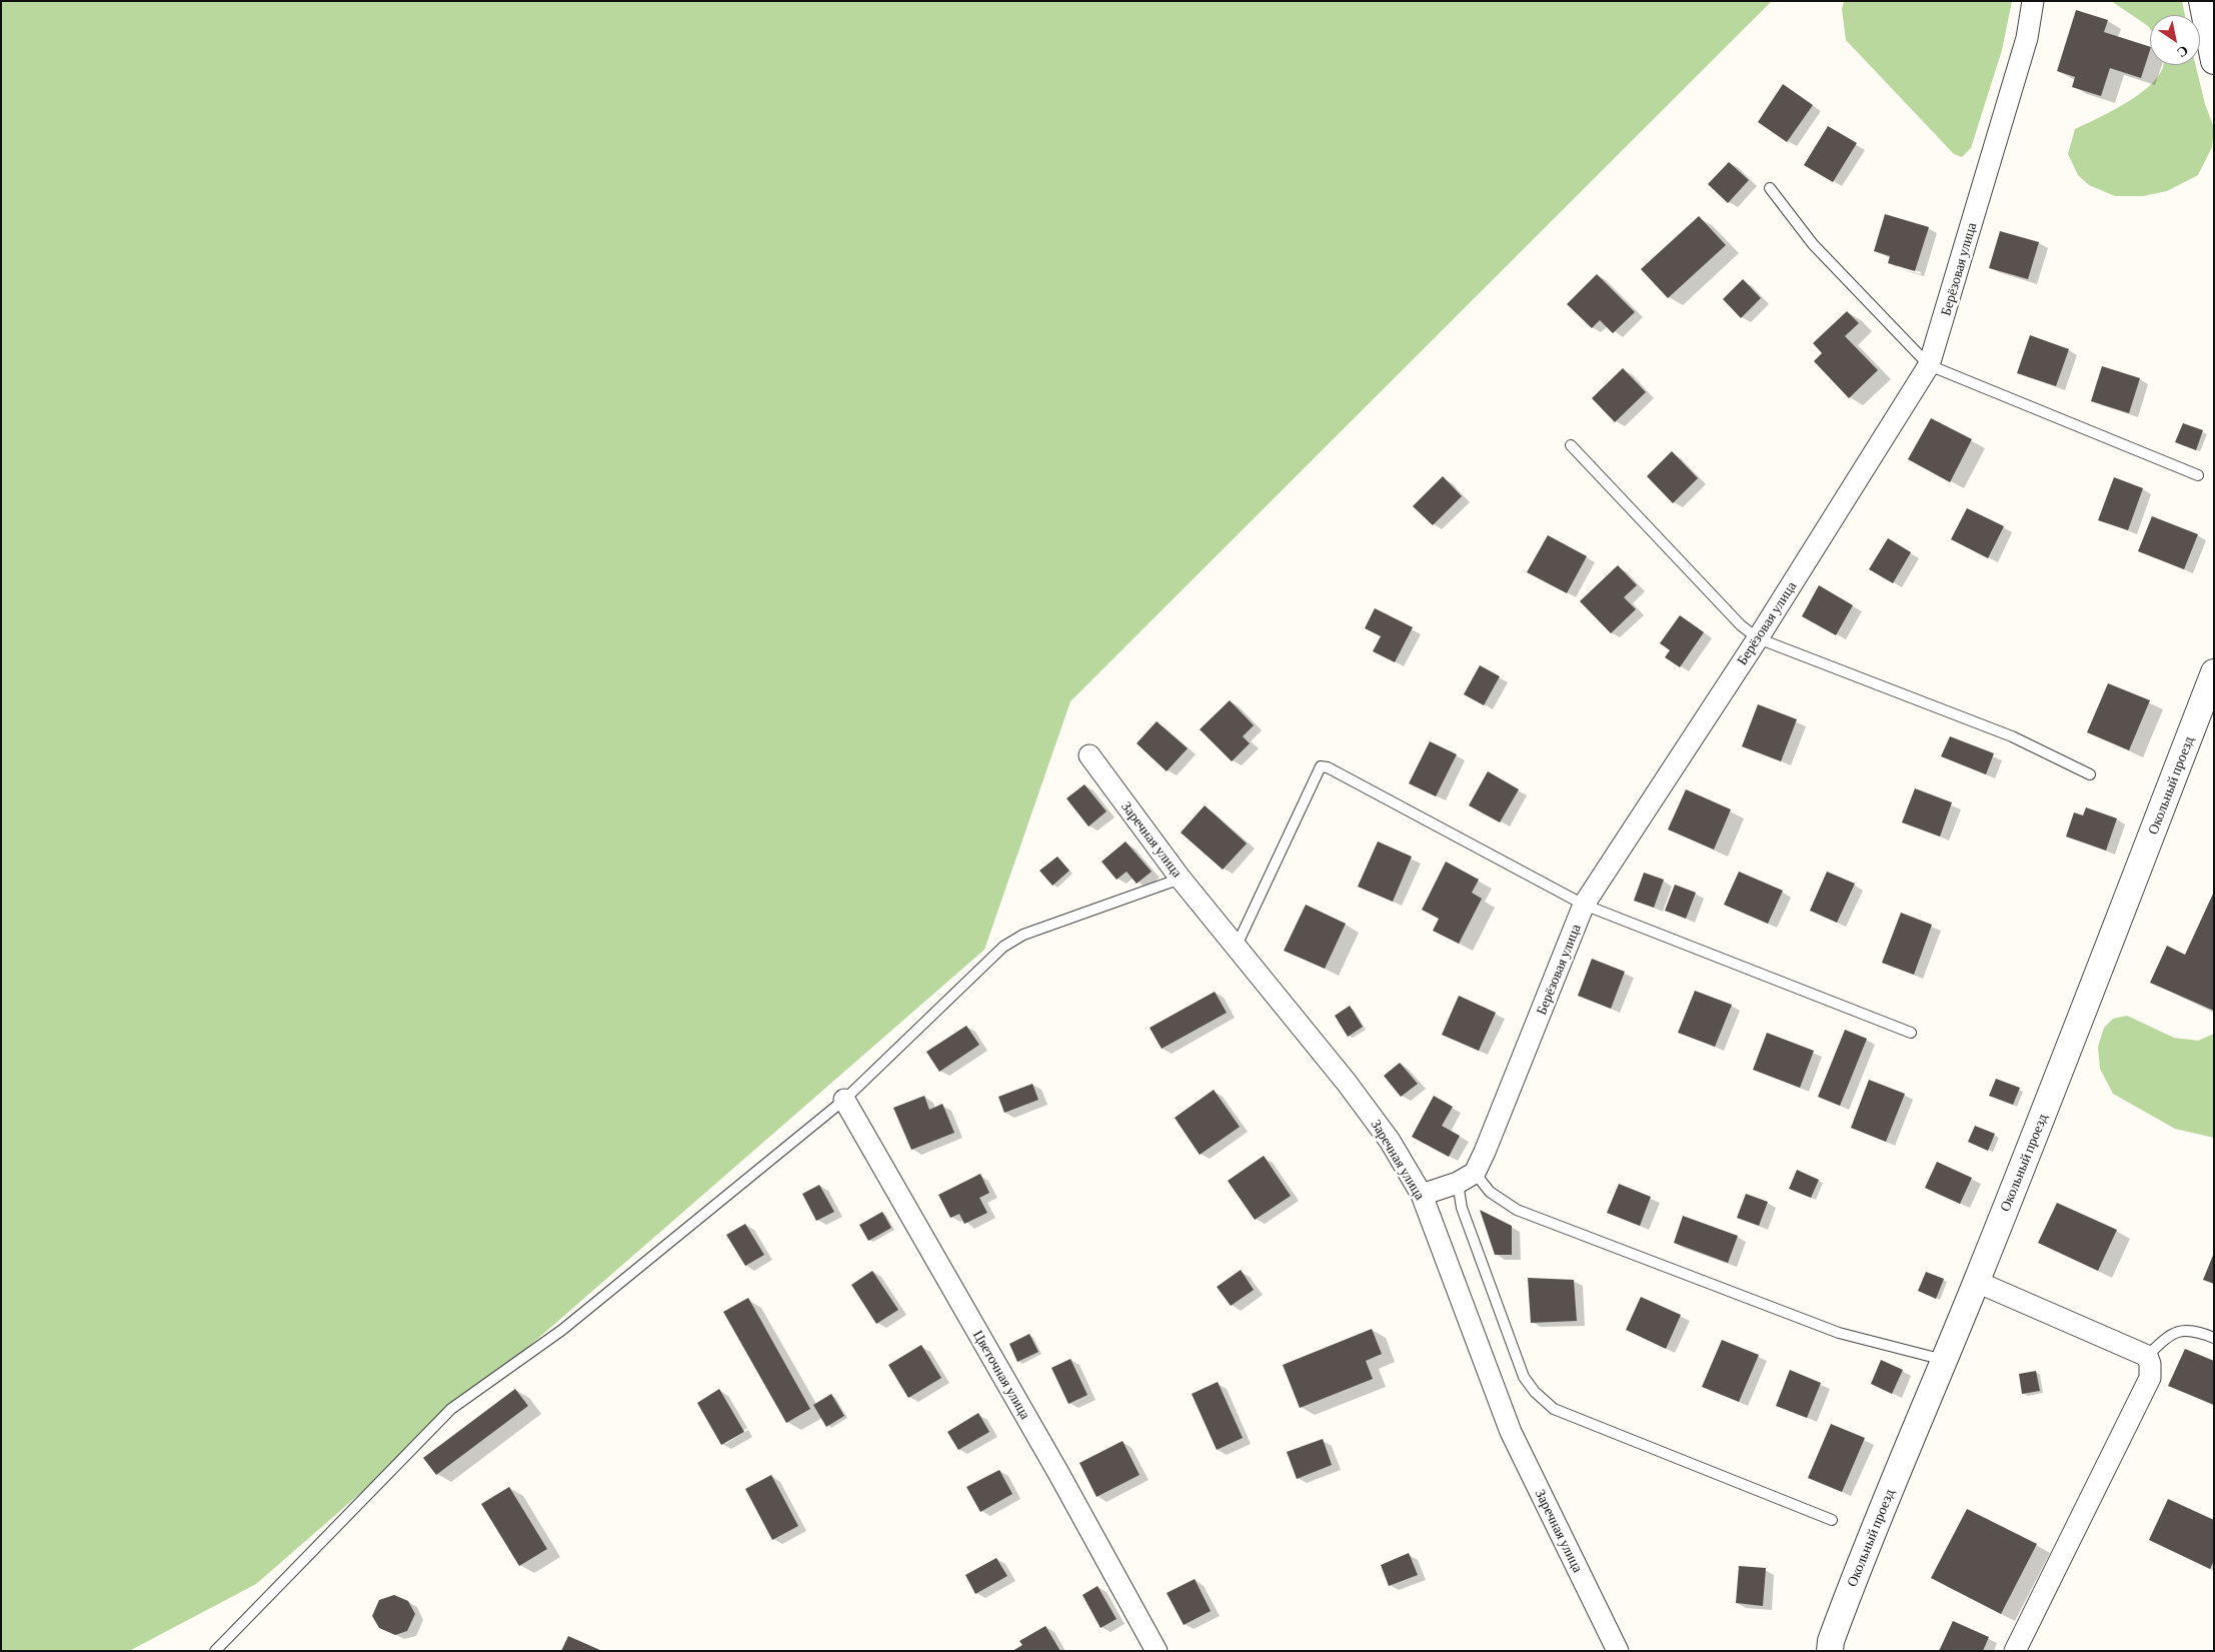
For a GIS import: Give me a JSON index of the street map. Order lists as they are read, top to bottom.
{
  "streets": {
    "street": [
      "Берёзовая улица",
      "Окольный проезд",
      "Заречная улица",
      "Цветочная улица"
    ]
  },
  "north": "bottom right"
}
